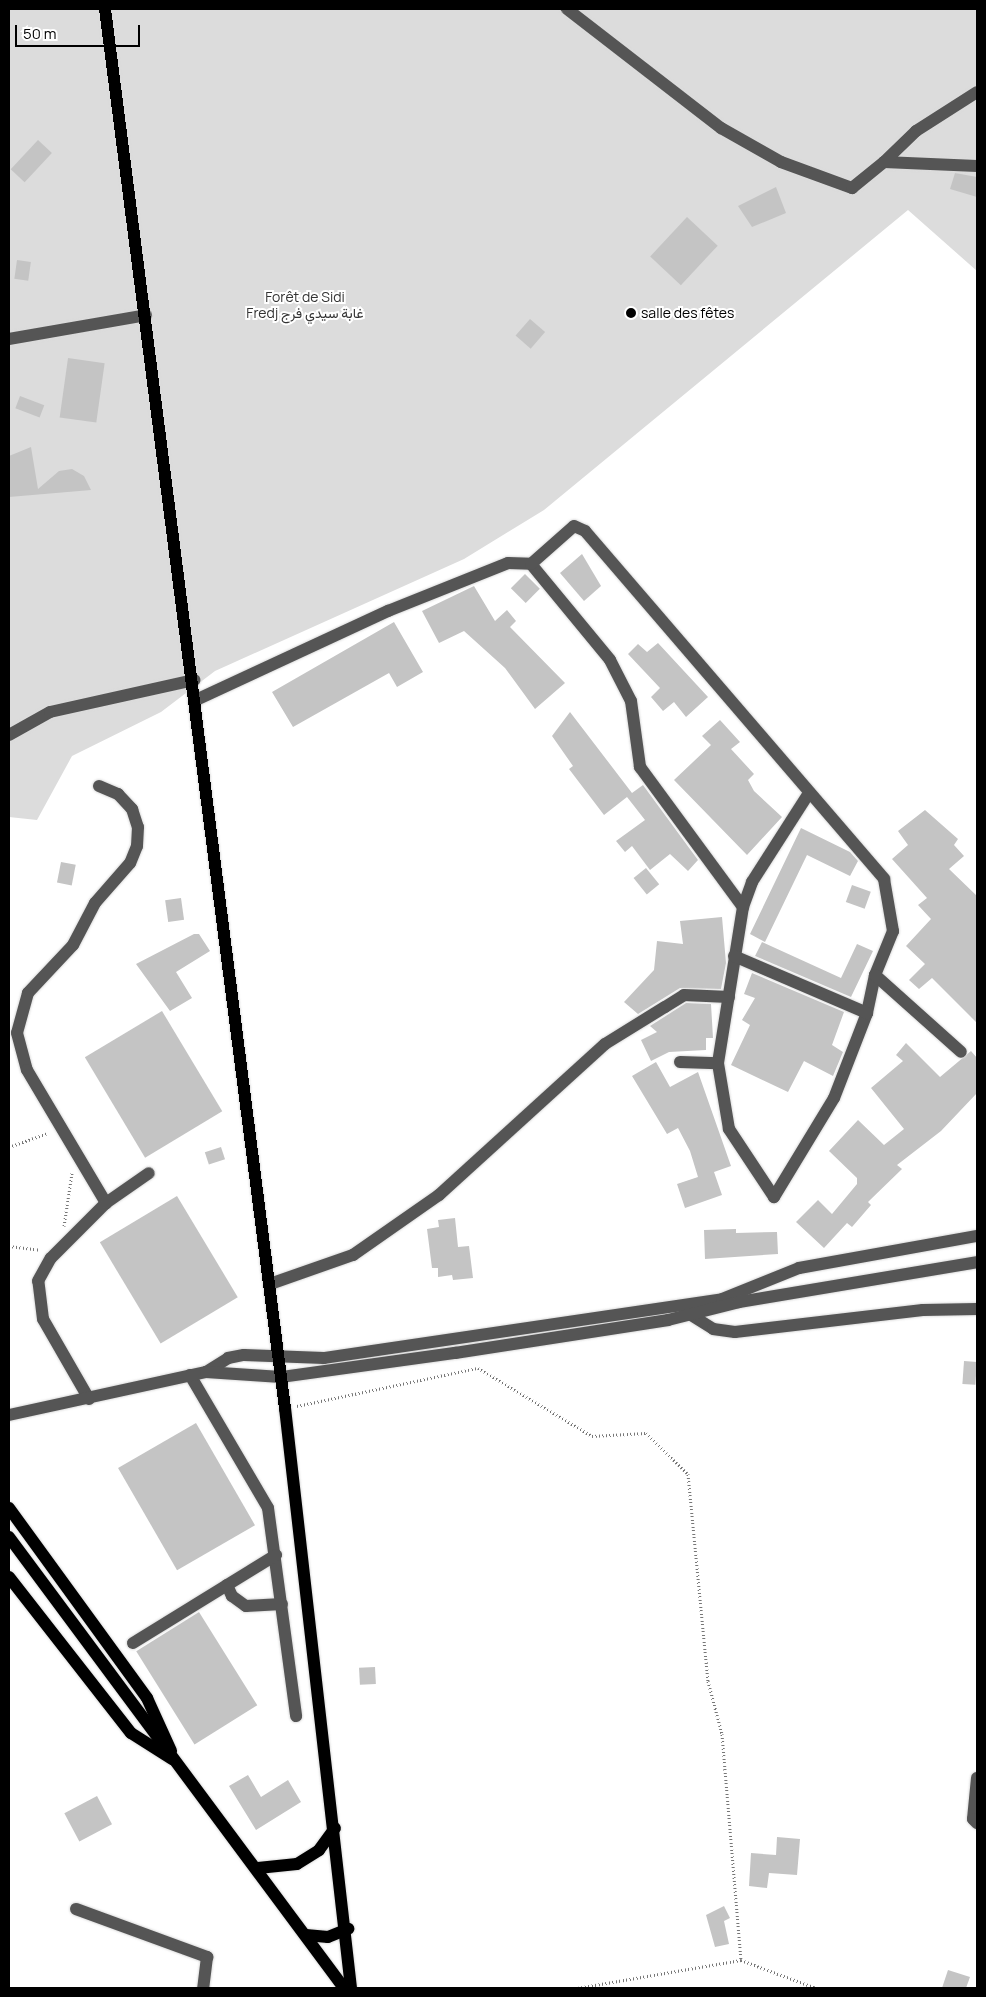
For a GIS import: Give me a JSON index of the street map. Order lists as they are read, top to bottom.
{
  "parks": ["Forêt de Sidi Fredj غابة سيدي فرج"],
  "places": ["salle des fêtes"],
  "scale_bar": "50 m"
}
